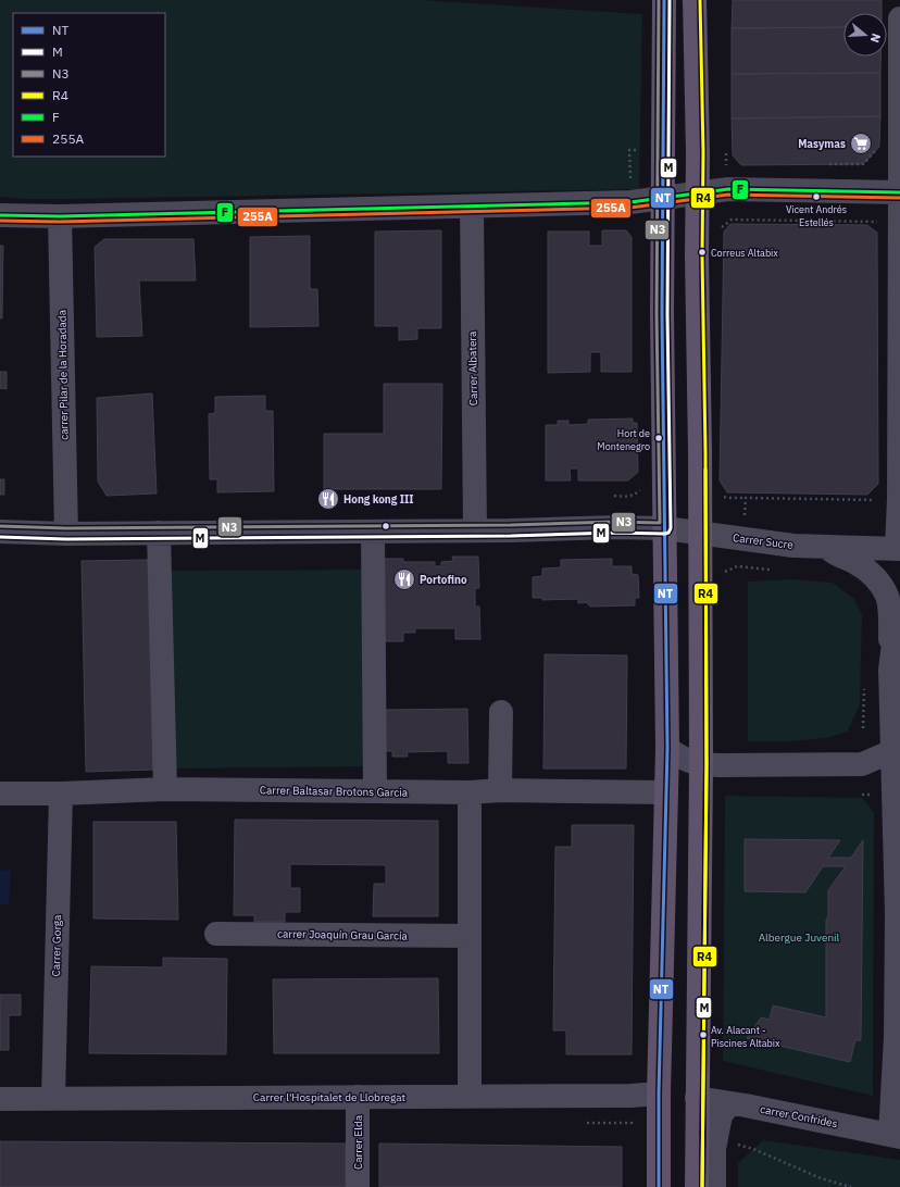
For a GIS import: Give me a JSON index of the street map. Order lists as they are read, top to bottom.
{
  "streets": {
    "street": [
      "Carrer Albatera",
      "carrer Pilar de la Horadada",
      "Carrer Sucre",
      "Carrer Baltasar Brotons Garcia",
      "carrer Joaquín Grau García",
      "Carrer Gorga",
      "Carrer l'Hospitalet de Llobregat",
      "carrer Confrides",
      "Carrer Elda"
    ]
  },
  "crossings": [
    ["Carrer Albatera", "Carrer Sucre"],
    ["carrer Pilar de la Horadada", "Carrer Sucre"],
    ["Carrer Baltasar Brotons Garcia", "Carrer Gorga"],
    ["Carrer Gorga", "Carrer l'Hospitalet de Llobregat"],
    ["Carrer l'Hospitalet de Llobregat", "Carrer Elda"]
  ],
  "parks": ["Albergue Juvenil"],
  "places": {
    "supermarket": ["Masymas"],
    "other": [
      "Vicent Andrés Estellés",
      "Correus Altabix",
      "Hort de Montenegro",
      "Av. Alacant - Piscines Altabix"
    ],
    "restaurant": ["Hong kong III", "Portofino"]
  },
  "lines": [
    "transit line NT",
    "transit line M",
    "transit line N3",
    "transit line R4",
    "transit line F",
    "transit line 255A"
  ],
  "legend": [
    "NT",
    "M",
    "N3",
    "R4",
    "F",
    "255A"
  ],
  "north": "right"
}
